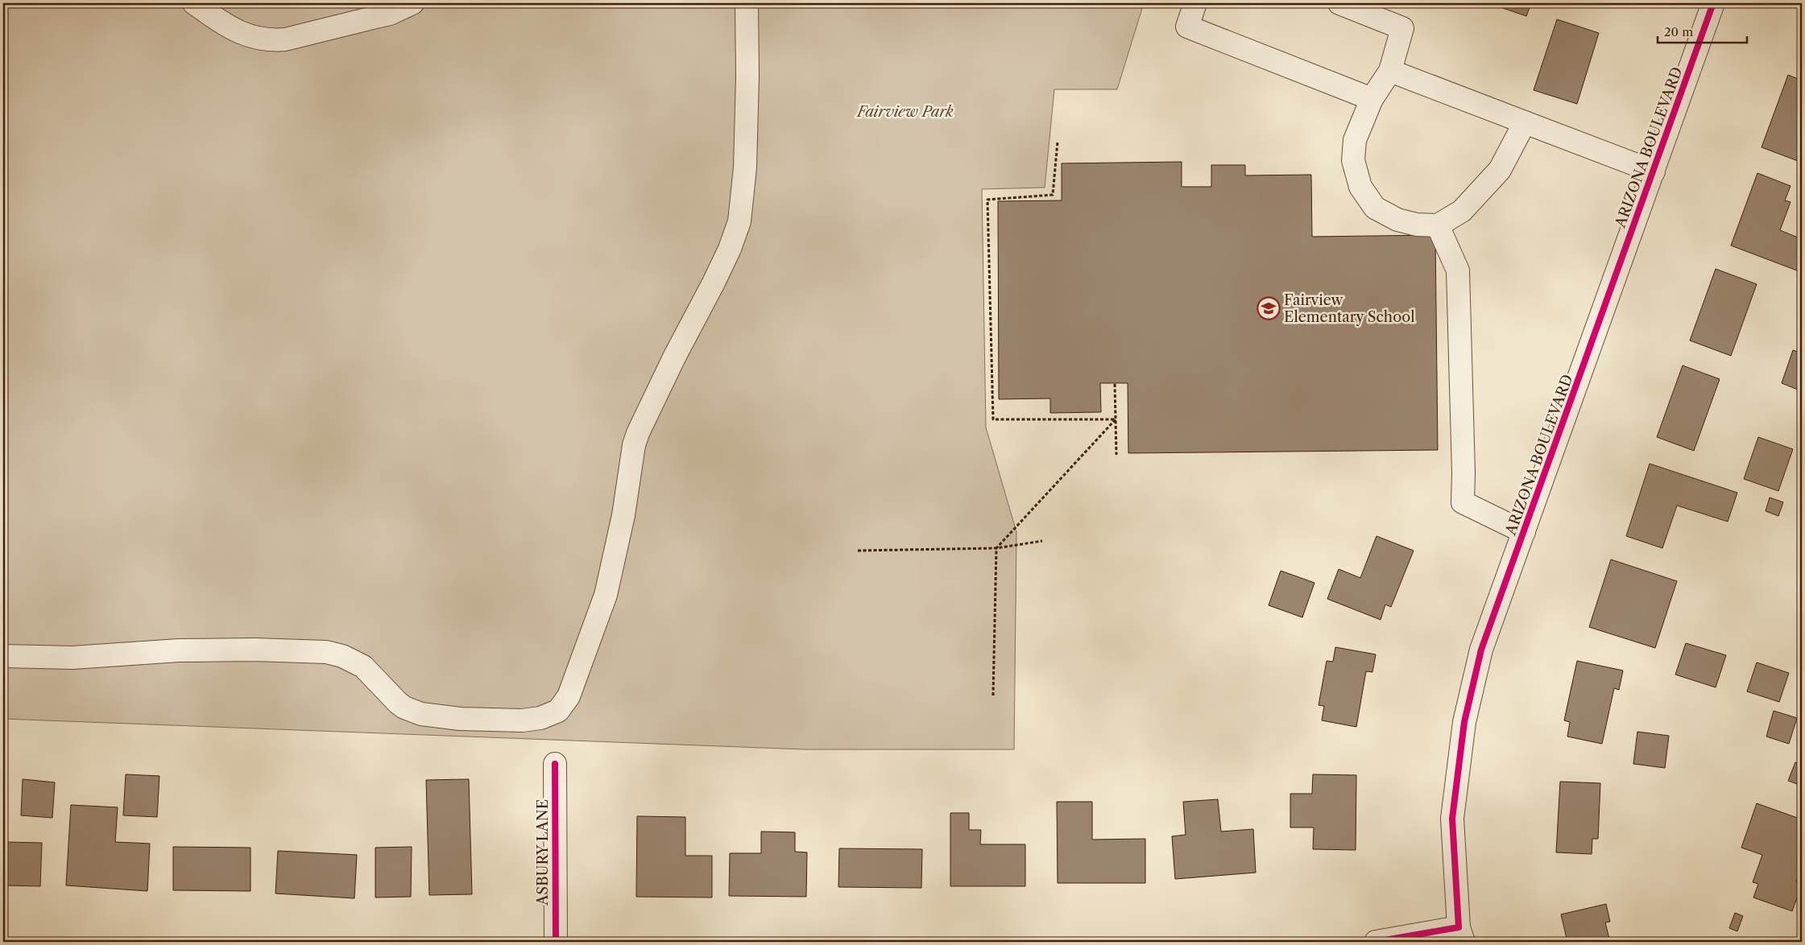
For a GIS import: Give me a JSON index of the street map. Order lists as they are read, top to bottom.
{
  "streets": {
    "street": ["ARIZONA BOULEVARD", "ASBURY LANE"]
  },
  "parks": ["Fairview Park"],
  "places": {
    "school or university": ["Fairview Elementary School"]
  },
  "scale_bar": "20 m"
}
